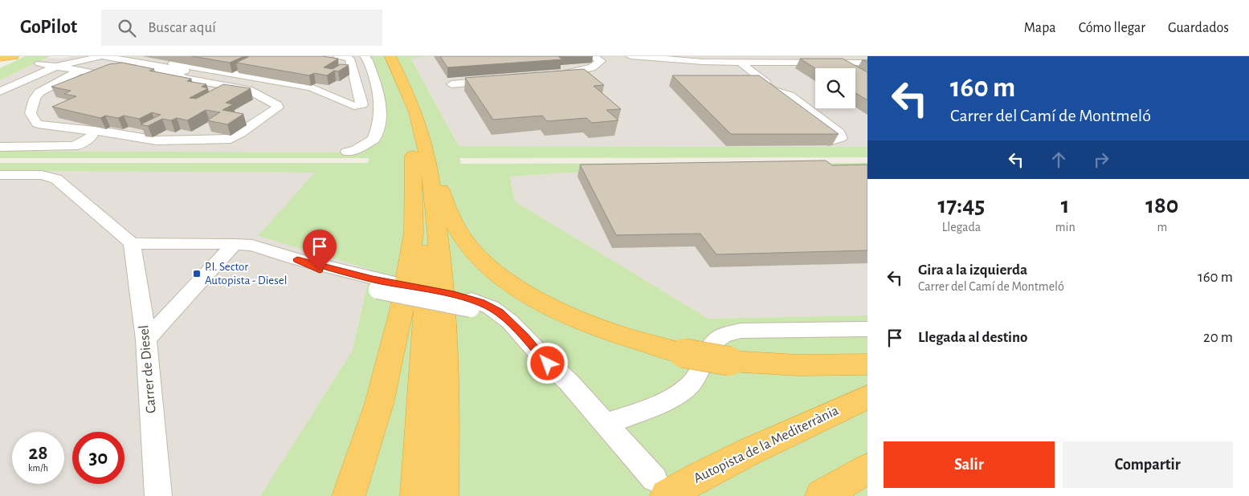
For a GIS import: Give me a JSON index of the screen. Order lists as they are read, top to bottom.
{
  "streets": {
    "highway": ["Autopista de la Mediterrània"],
    "street": ["Carrer de Diesel"]
  },
  "places": {
    "transit": ["P.I. Sector Autopista - Diesel"]
  },
  "page": {
    "header": "GoPilot",
    "search": "Buscar aquí",
    "nav": ["Mapa", "Cómo llegar", "Guardados"],
    "turn": ["160 m", "Carrer del Camí de Montmeló"],
    "eta": [
      "17:45",
      "Llegada",
      "1",
      "min",
      "180",
      "m"
    ],
    "list": [
      {
        "name": "Gira a la izquierda",
        "note": "Carrer del Camí de Montmeló",
        "value": "160 m"
      },
      {
        "name": "Llegada al destino",
        "value": "20 m"
      }
    ],
    "speed": "28 km/h",
    "limit": "30",
    "buttons": ["Salir", "Compartir"]
  }
}
